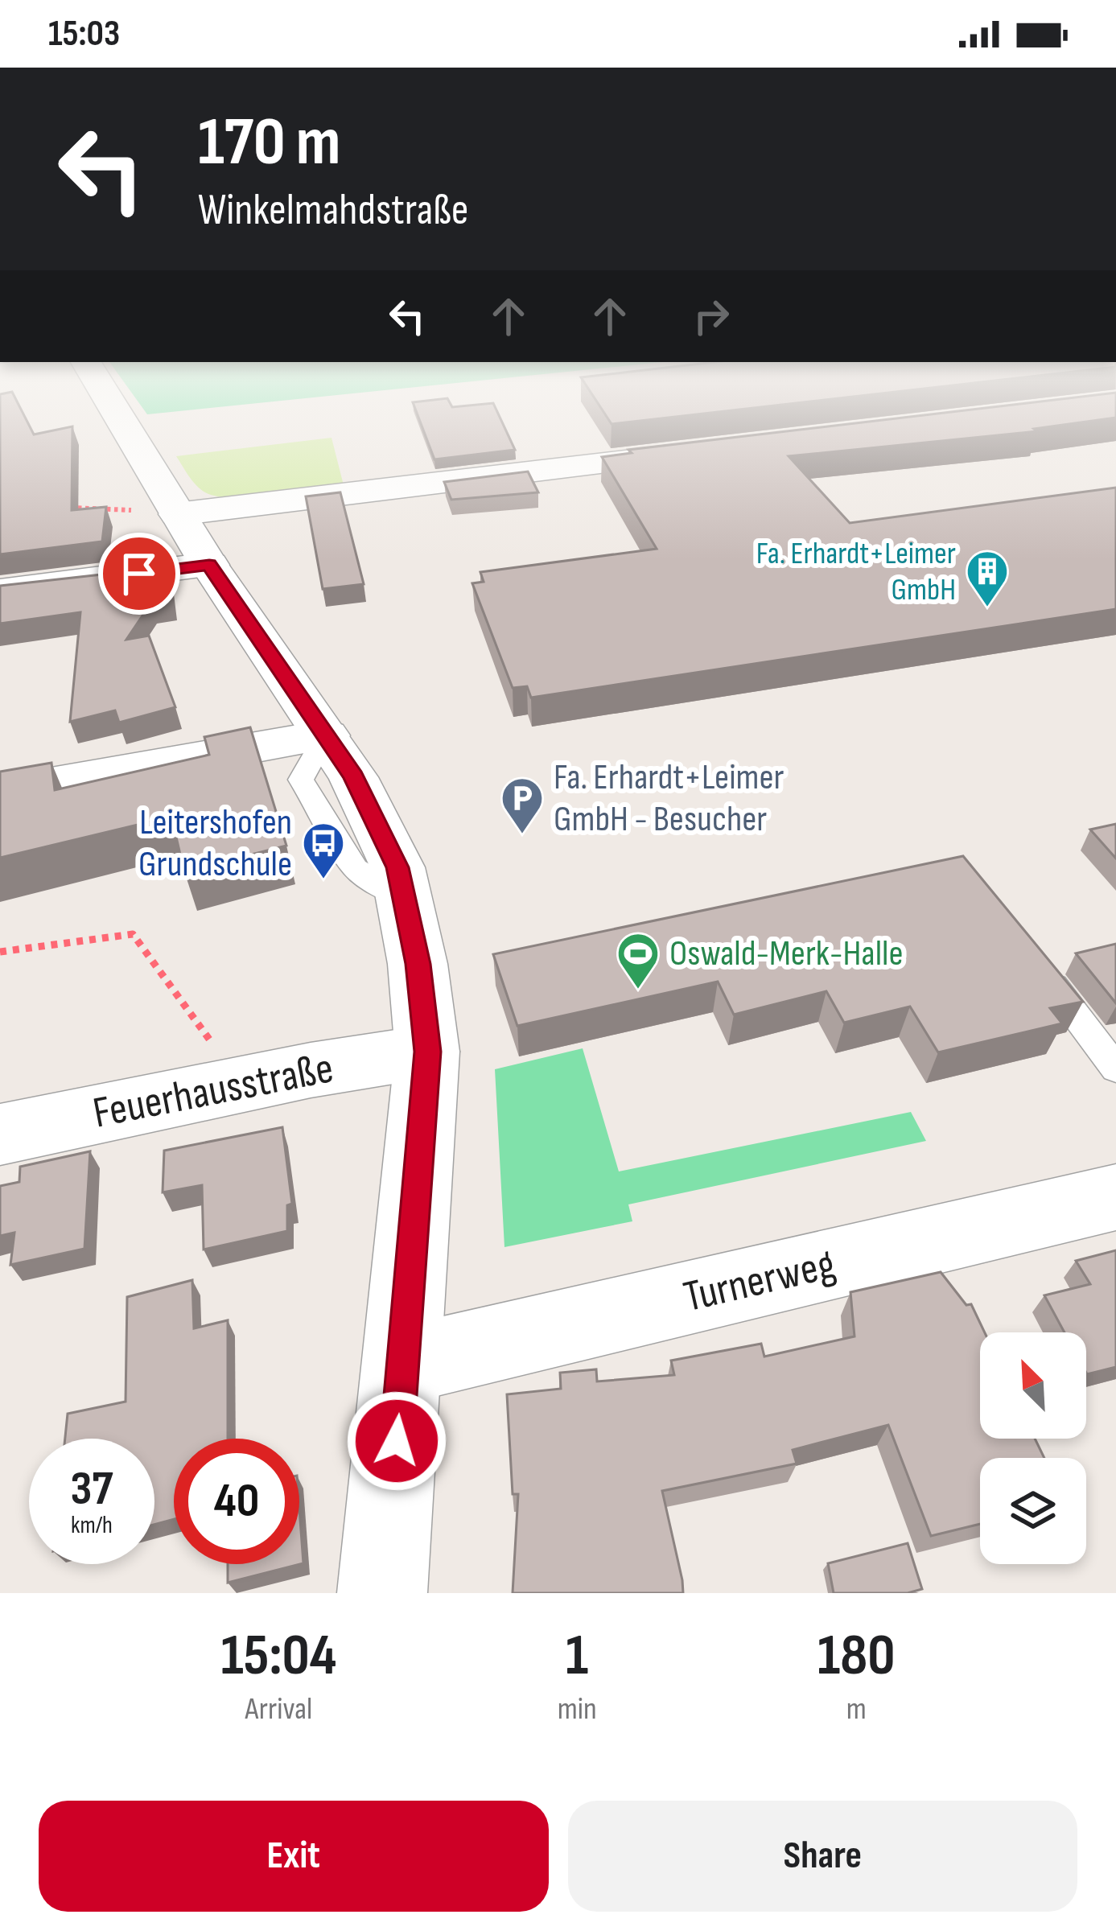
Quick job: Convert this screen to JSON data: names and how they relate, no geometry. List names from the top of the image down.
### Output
{
  "streets": {
    "street": ["Feuerhausstraße", "Turnerweg"]
  },
  "places": {
    "building": ["Fa. Erhardt+Leimer GmbH"],
    "parking": ["Fa. Erhardt+Leimer GmbH - Besucher"],
    "bus stop": ["Leitershofen Grundschule"],
    "sports": ["Oswald-Merk-Halle"]
  },
  "north": "top left",
  "page": {
    "status": "15:03",
    "turn": ["170 m", "Winkelmahdstraße"],
    "speed": "37 km/h",
    "limit": "40",
    "eta": [
      "15:04",
      "Arrival",
      "1",
      "min",
      "180",
      "m"
    ],
    "buttons": ["Exit", "Share"]
  }
}
